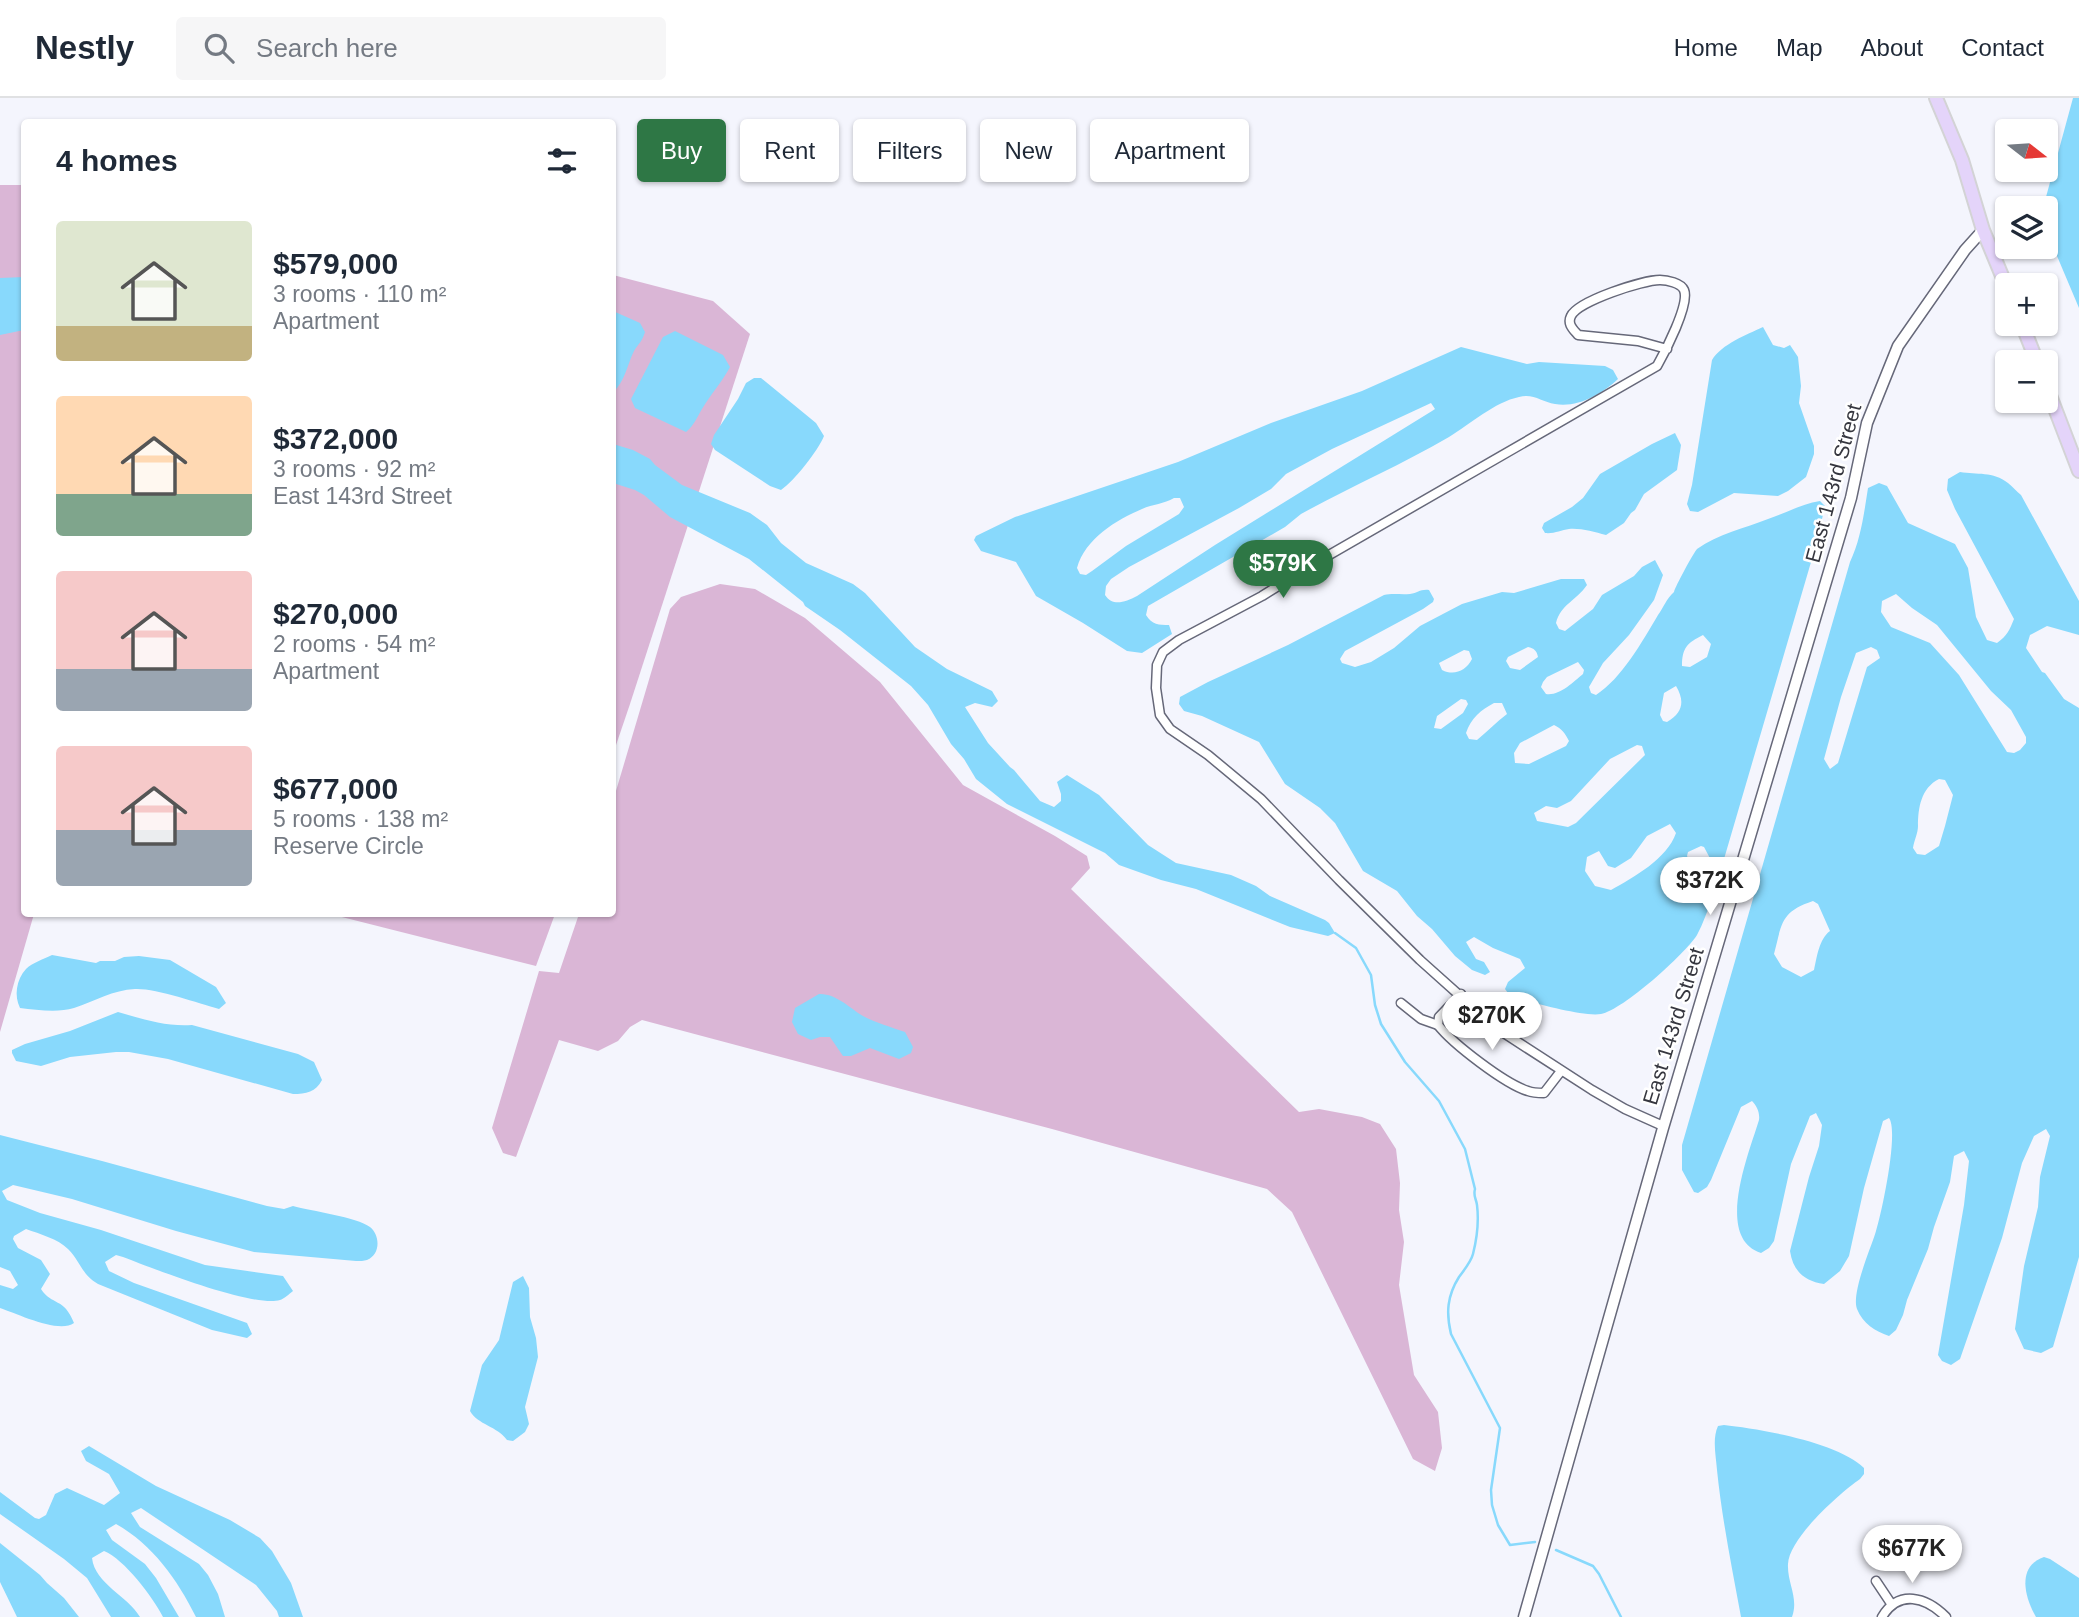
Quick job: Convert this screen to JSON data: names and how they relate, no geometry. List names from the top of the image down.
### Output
{
  "streets": {
    "street": ["East 143rd Street"]
  },
  "north": "right",
  "page": {
    "header": "Nestly",
    "search": "Search here",
    "nav": [
      "Home",
      "Map",
      "About",
      "Contact"
    ],
    "map_buttons": ["+", "−"],
    "chip": [
      "Buy",
      "Rent",
      "Filters",
      "New",
      "Apartment"
    ],
    "heading": "4 homes",
    "list": [
      {
        "name": "$579,000",
        "note": "3 rooms · 110 m² · Apartment"
      },
      {
        "name": "$372,000",
        "note": "3 rooms · 92 m² · East 143rd Street"
      },
      {
        "name": "$270,000",
        "note": "2 rooms · 54 m² · Apartment"
      },
      {
        "name": "$677,000",
        "note": "5 rooms · 138 m² · Reserve Circle"
      }
    ],
    "price": [
      "$579K",
      "$372K",
      "$270K",
      "$677K"
    ]
  }
}
